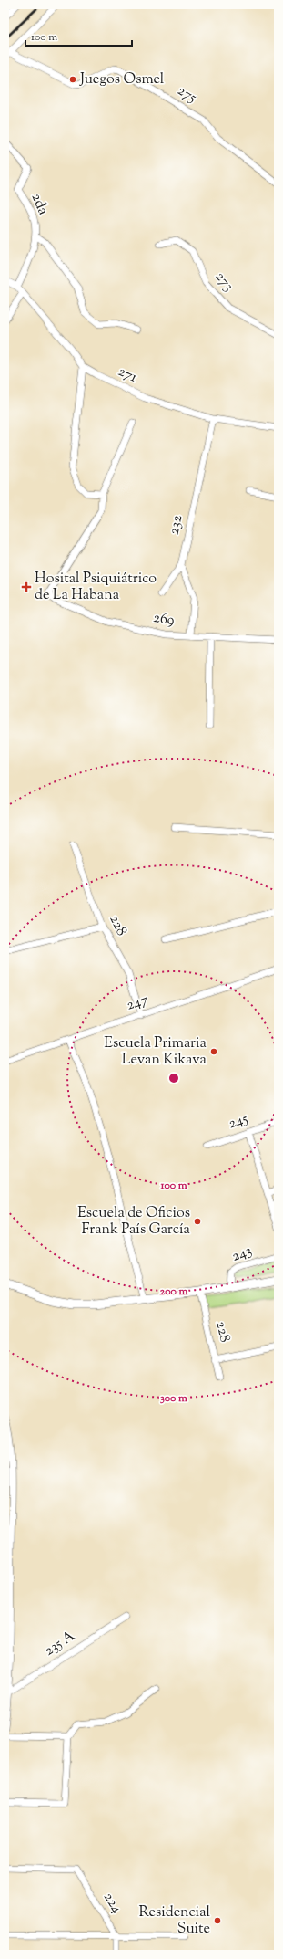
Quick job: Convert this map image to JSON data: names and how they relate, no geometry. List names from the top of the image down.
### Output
{
  "streets": {
    "street": [
      "275",
      "2da",
      "273",
      "271",
      "232",
      "269",
      "228",
      "247",
      "245",
      "243",
      "235 A",
      "224"
    ]
  },
  "crossings": [
    ["2da", "271"],
    ["271", "232"],
    ["228", "247"]
  ],
  "places": {
    "other": [
      "Juegos Osmel",
      "Escuela Primaria Levan Kikava",
      "Escuela de Oficios Frank País García",
      "Residencial Suite"
    ],
    "health": ["Hosital Psiquiátrico de La Habana"]
  },
  "scale_bar": "100 m",
  "rings": ["100 m", "200 m", "300 m"]
}
